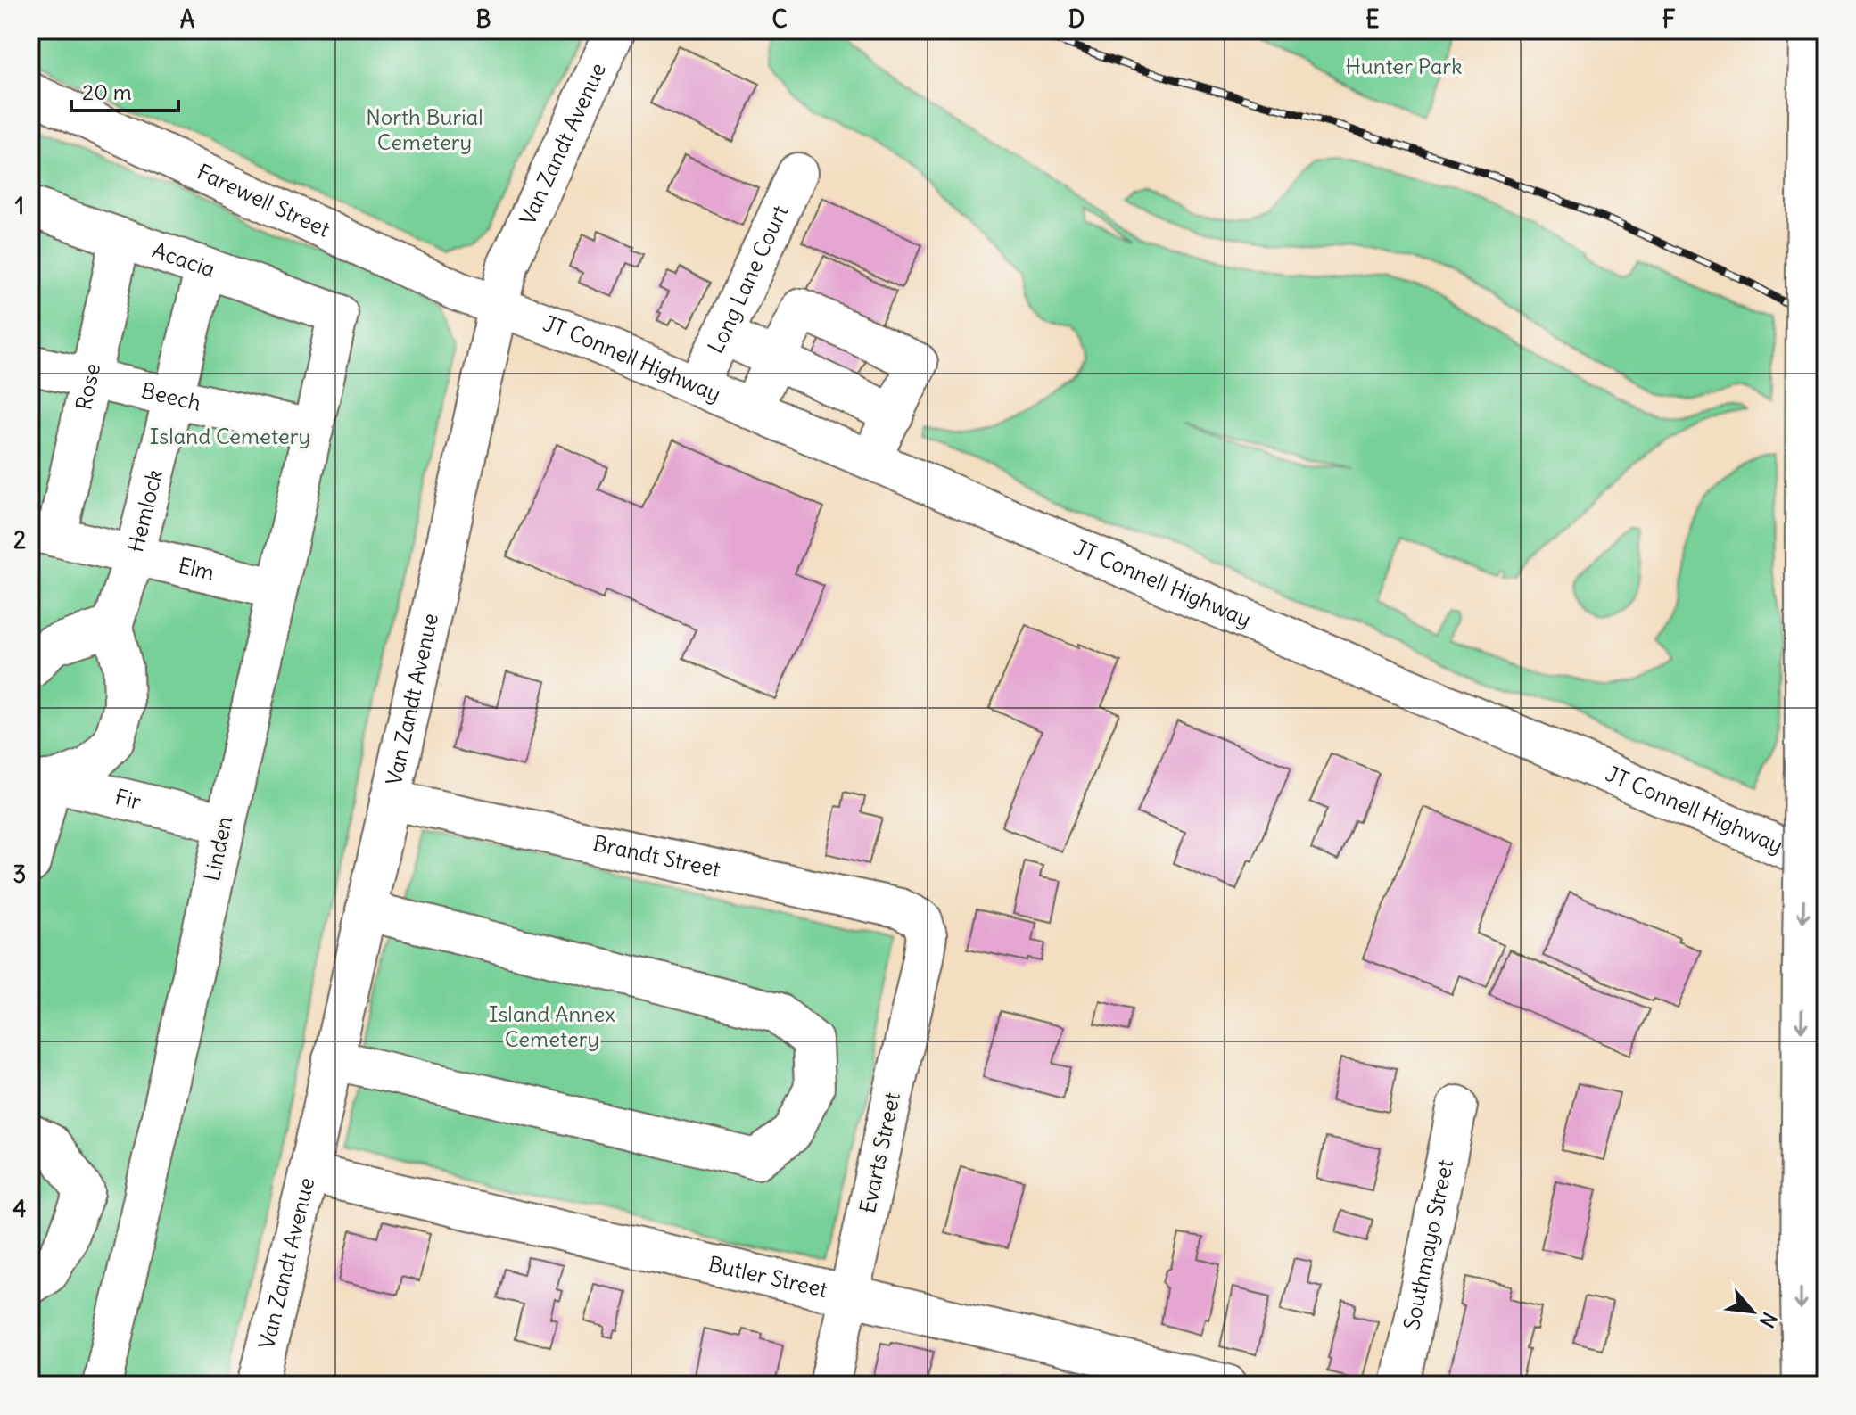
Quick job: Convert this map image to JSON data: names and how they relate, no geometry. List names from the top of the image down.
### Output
{
  "streets": {
    "main road": [
      "Van Zandt Avenue",
      "Farewell Street",
      "Acacia",
      "Long Lane Court",
      "JT Connell Highway",
      "Rose",
      "Beech",
      "Hemlock",
      "Elm",
      "Fir",
      "Linden",
      "Brandt Street",
      "Evarts Street",
      "Southmayo Street",
      "Butler Street"
    ]
  },
  "crossings": [
    ["Van Zandt Avenue", "Farewell Street"],
    ["Van Zandt Avenue", "JT Connell Highway"],
    ["Van Zandt Avenue", "Brandt Street"],
    ["Van Zandt Avenue", "Butler Street"],
    ["Farewell Street", "JT Connell Highway"],
    ["Acacia", "Rose"],
    ["Acacia", "Hemlock"],
    ["Acacia", "Linden"],
    ["Long Lane Court", "JT Connell Highway"],
    ["Rose", "Beech"],
    ["Rose", "Elm"],
    ["Beech", "Hemlock"],
    ["Beech", "Linden"],
    ["Hemlock", "Elm"],
    ["Elm", "Linden"],
    ["Fir", "Linden"],
    ["Brandt Street", "Evarts Street"],
    ["Evarts Street", "Butler Street"]
  ],
  "parks": [
    "Hunter Park",
    "North Burial Cemetery",
    "Island Cemetery",
    "Island Annex Cemetery"
  ],
  "scale_bar": "20 m",
  "north": "bottom right",
  "grid": {
    "columns": [
      "A",
      "B",
      "C",
      "D",
      "E",
      "F"
    ],
    "rows": [
      "1",
      "2",
      "3",
      "4"
    ]
  }
}
